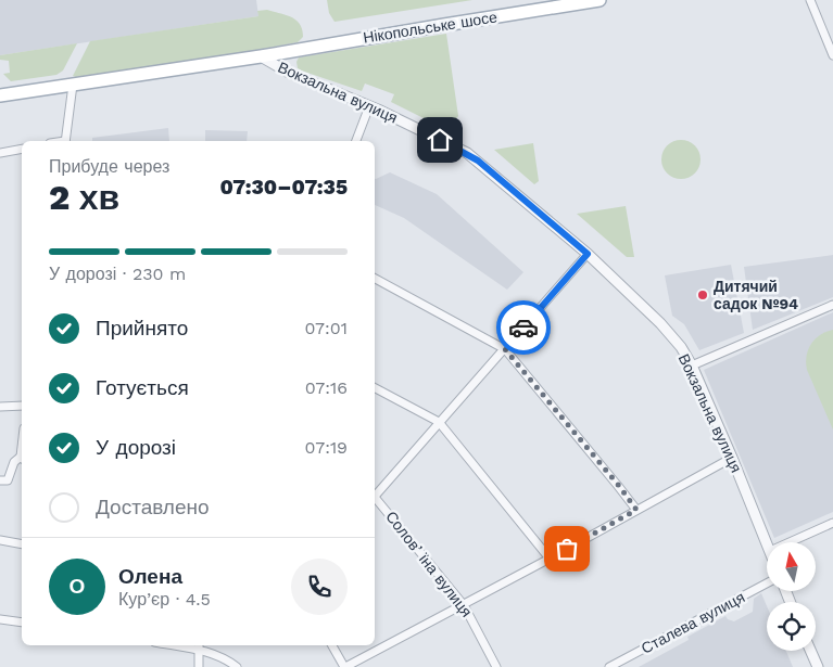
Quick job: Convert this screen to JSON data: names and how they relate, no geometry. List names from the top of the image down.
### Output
{
  "streets": {
    "main road": ["Нікопольське шосе", "Вокзальна вулиця"],
    "street": ["Соловʼїна вулиця", "Сталева вулиця"]
  },
  "crossings": [
    ["Нікопольське шосе", "Вокзальна вулиця"]
  ],
  "places": ["Дитячий садок №94"],
  "north": "top",
  "page": {
    "heading": ["2 хв", "Прибуде через", "07:30–07:35"],
    "panel": ["Олена", "Кур’єр · 4.5"],
    "bar": "У дорозі · 230 m",
    "list": [
      ["Прийнято", "07:01"],
      ["Готується", "07:16"],
      ["У дорозі", "07:19"],
      "Доставлено"
    ],
    "round": "О"
  }
}
